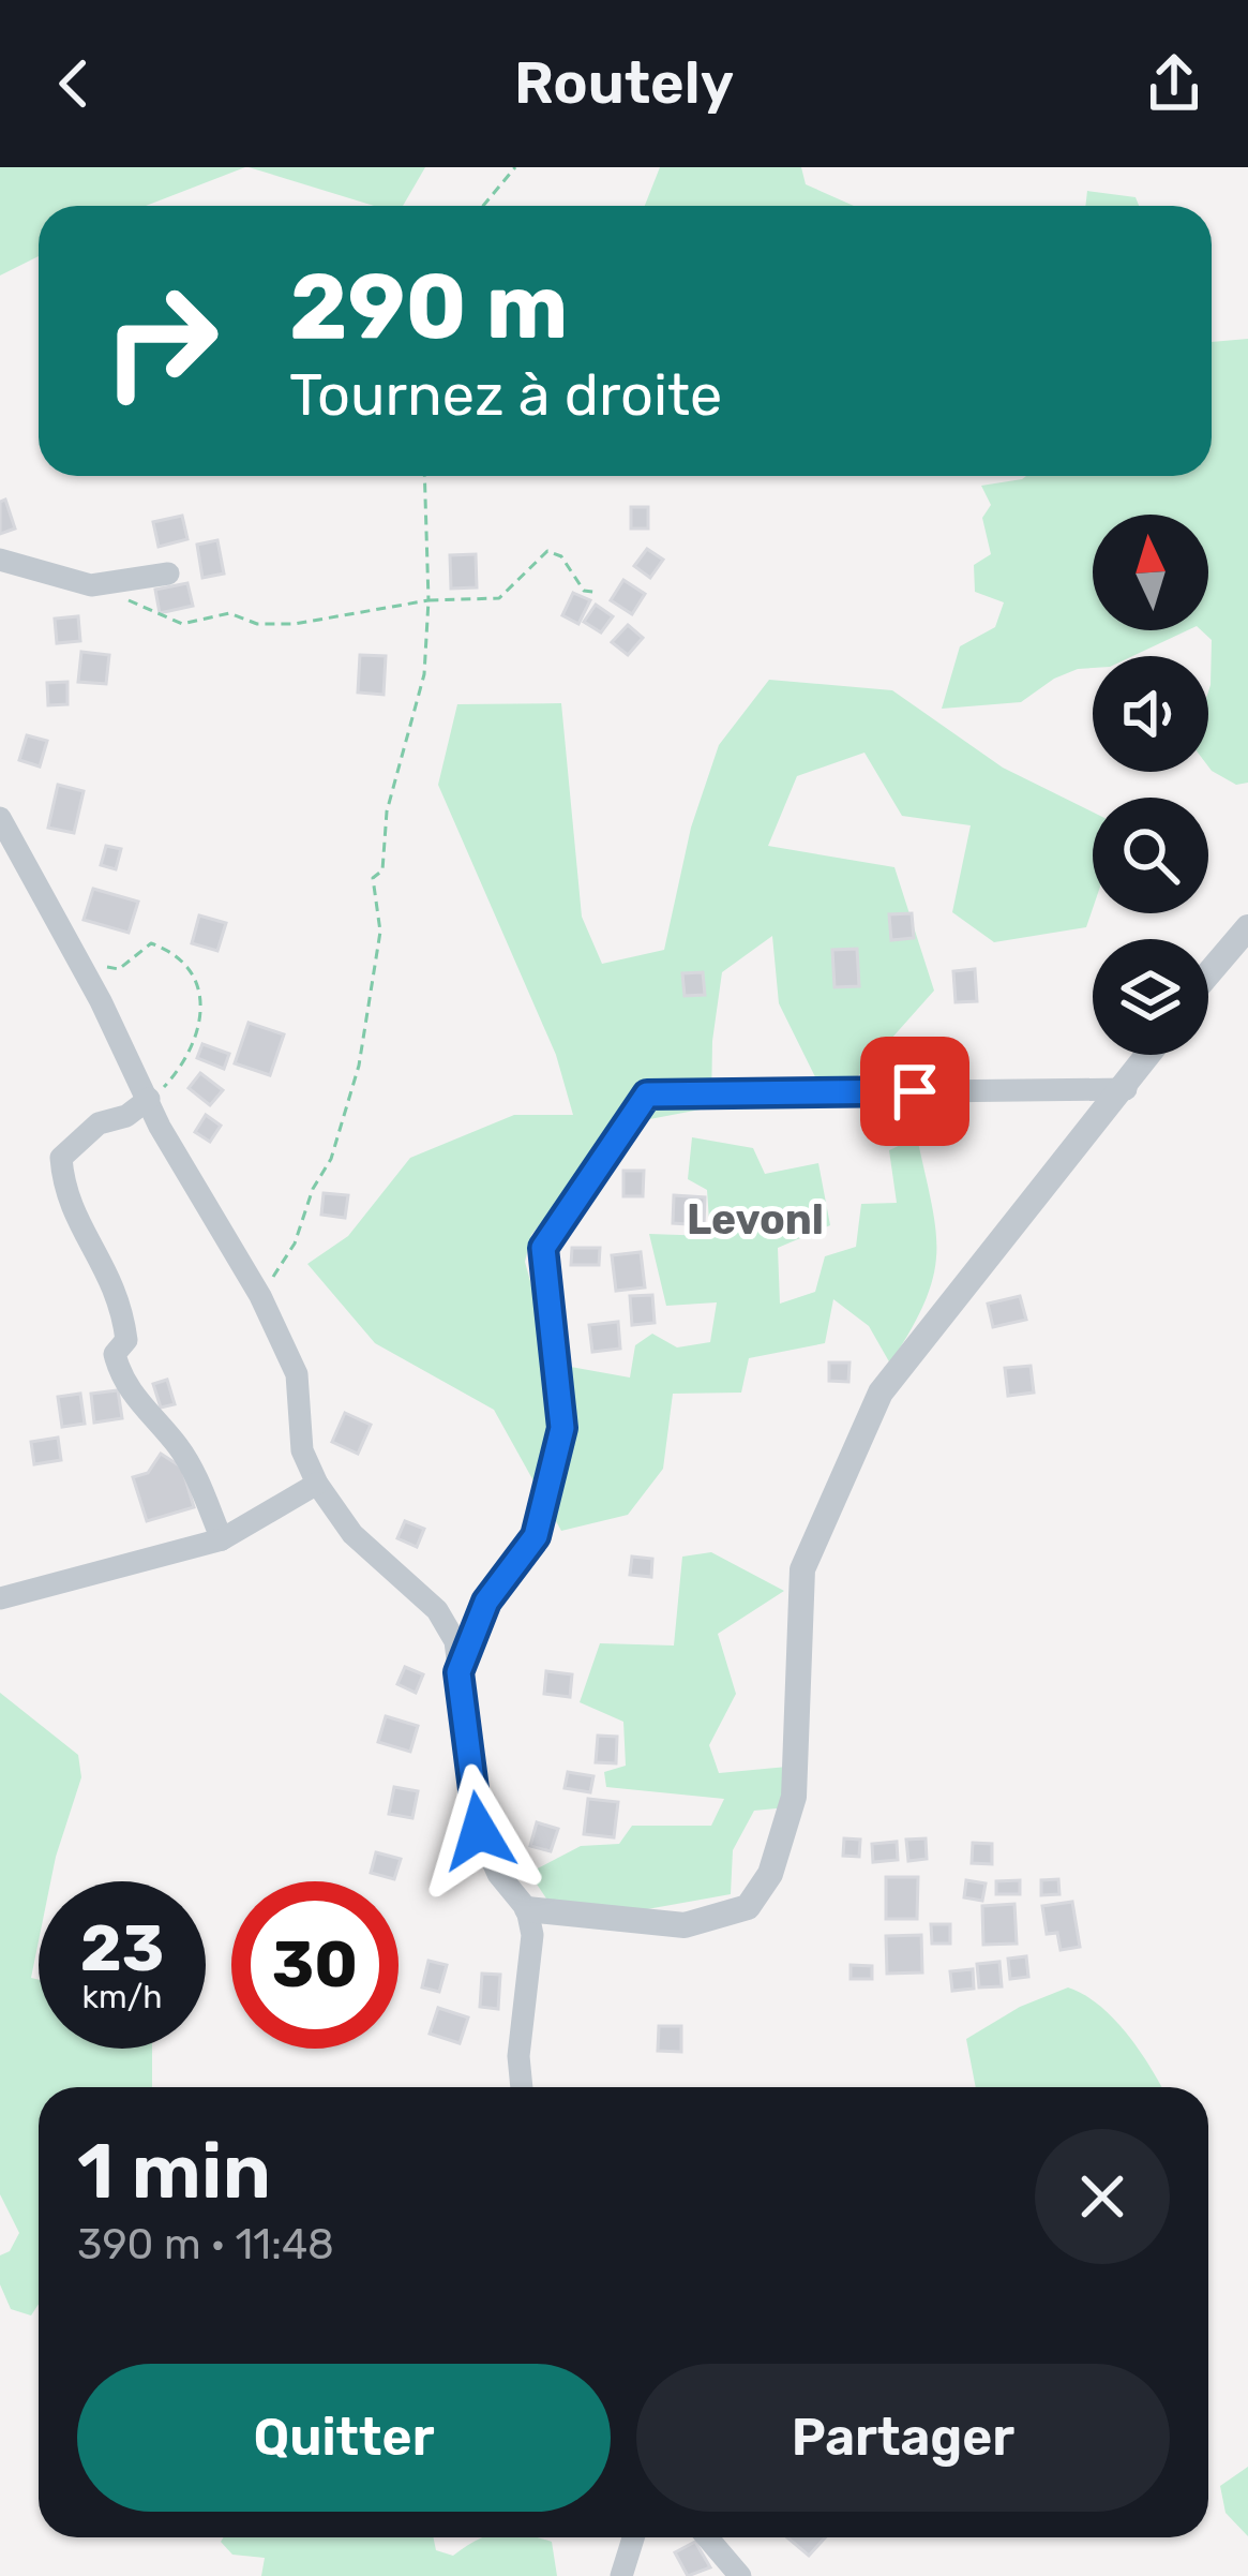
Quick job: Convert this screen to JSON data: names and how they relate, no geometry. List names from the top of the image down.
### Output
{
  "districts": ["Levonl"],
  "north": "top",
  "page": {
    "header": "Routely",
    "turn": ["290 m", "Tournez à droite"],
    "speed": "23 km/h",
    "limit": "30",
    "heading": ["1 min", "390 m · 11:48"],
    "buttons": ["Quitter", "Partager"]
  }
}
